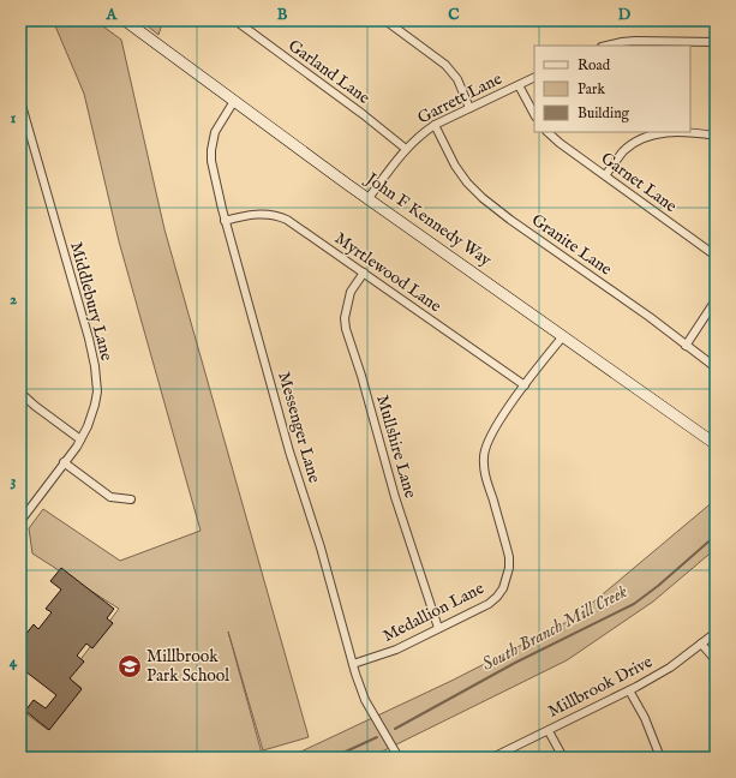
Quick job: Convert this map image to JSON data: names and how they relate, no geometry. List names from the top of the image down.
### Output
{
  "streets": {
    "street": [
      "Garland Lane",
      "Garrett Lane",
      "Garnet Lane",
      "John F Kennedy Way",
      "Granite Lane",
      "Myrtlewood Lane",
      "Middlebury Lane",
      "Messenger Lane",
      "Mullshire Lane",
      "Medallion Lane",
      "Millbrook Drive"
    ]
  },
  "crossings": [
    ["Garland Lane", "Garrett Lane"],
    ["Garrett Lane", "John F Kennedy Way"],
    ["Garrett Lane", "Granite Lane"],
    ["John F Kennedy Way", "Messenger Lane"],
    ["John F Kennedy Way", "Medallion Lane"],
    ["Myrtlewood Lane", "Messenger Lane"],
    ["Myrtlewood Lane", "Mullshire Lane"],
    ["Myrtlewood Lane", "Medallion Lane"],
    ["Messenger Lane", "Medallion Lane"],
    ["Mullshire Lane", "Medallion Lane"]
  ],
  "water": ["South Branch Mill Creek"],
  "places": {
    "school or university": ["Millbrook Park School"]
  },
  "legend": ["Road", "Park", "Building"],
  "grid": {
    "columns": [
      "A",
      "B",
      "C",
      "D"
    ],
    "rows": [
      "1",
      "2",
      "3",
      "4"
    ]
  }
}
